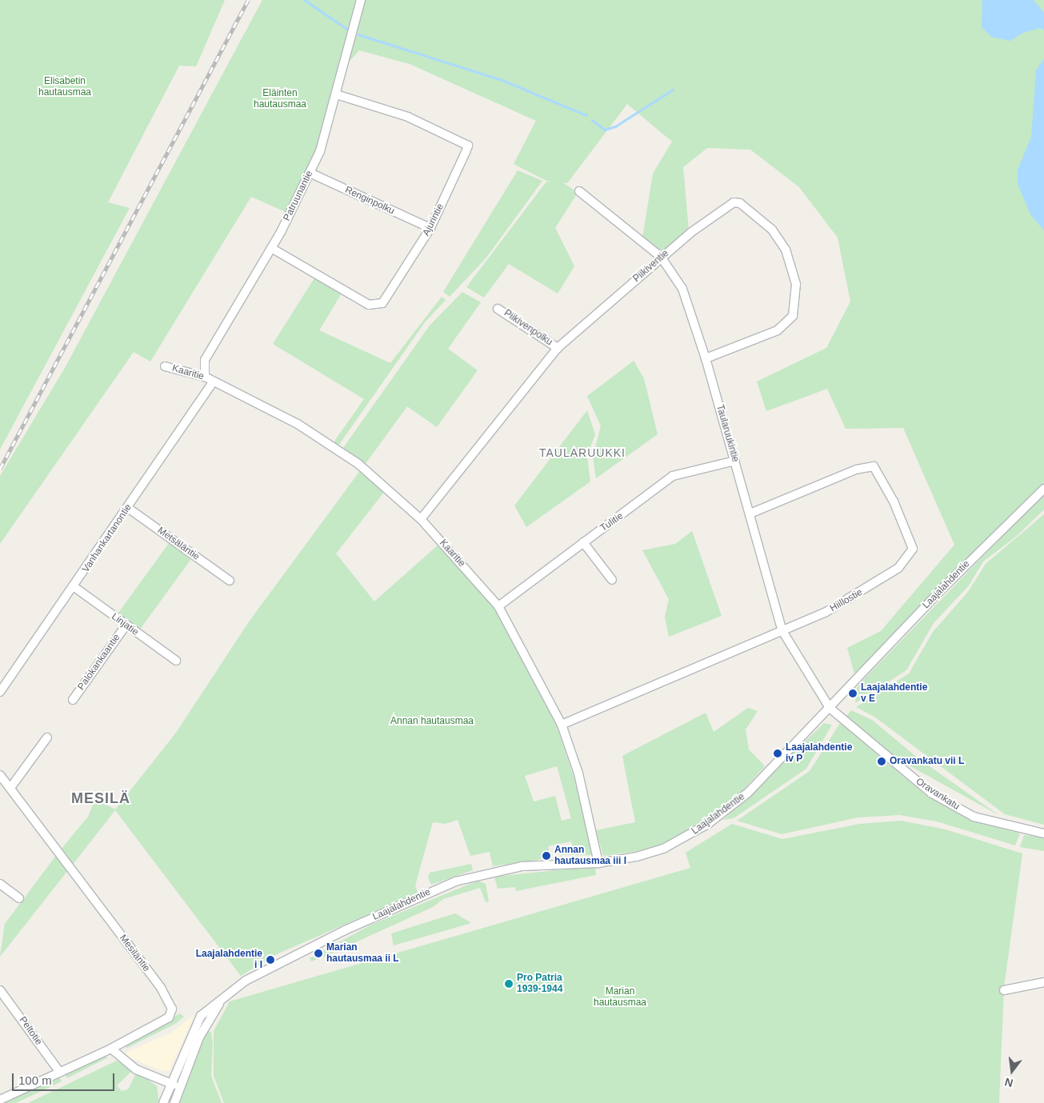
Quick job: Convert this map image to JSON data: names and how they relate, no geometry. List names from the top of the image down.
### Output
{
  "streets": {
    "street": [
      "Patruunantie",
      "Renginpolku",
      "Ajurintie",
      "Piikiventie",
      "Piikivenpolku",
      "Kaaritie",
      "Taularuukintie",
      "Tulitie",
      "Vanhankartanontie",
      "Metsäläntie",
      "Laajalahdentie",
      "Hiillostie",
      "Linjatie",
      "Palokankaantie",
      "Oravankatu",
      "Mesiläntie",
      "Peltotie"
    ]
  },
  "crossings": [
    ["Patruunantie", "Renginpolku"],
    ["Patruunantie", "Ajurintie"],
    ["Patruunantie", "Kaaritie"],
    ["Renginpolku", "Ajurintie"],
    ["Piikiventie", "Piikivenpolku"],
    ["Piikiventie", "Kaaritie"],
    ["Piikiventie", "Taularuukintie"],
    ["Kaaritie", "Tulitie"],
    ["Kaaritie", "Vanhankartanontie"],
    ["Kaaritie", "Laajalahdentie"],
    ["Kaaritie", "Hiillostie"],
    ["Taularuukintie", "Tulitie"],
    ["Taularuukintie", "Laajalahdentie"],
    ["Taularuukintie", "Hiillostie"],
    ["Taularuukintie", "Oravankatu"],
    ["Vanhankartanontie", "Metsäläntie"],
    ["Vanhankartanontie", "Linjatie"],
    ["Laajalahdentie", "Oravankatu"],
    ["Linjatie", "Palokankaantie"]
  ],
  "districts": ["TAULARUUKKI", "MESILÄ"],
  "parks": [
    "Elisabetin hautausmaa",
    "Eläinten hautausmaa",
    "Annan hautausmaa",
    "Marian hautausmaa"
  ],
  "places": [
    "Laajalahdentie v E",
    "Laajalahdentie iv P",
    "Oravankatu vii L",
    "Annan hautausmaa iii I",
    "Marian hautausmaa ii L",
    "Laajalahdentie i I",
    "Pro Patria 1939-1944"
  ],
  "scale_bar": "100 m",
  "north": "bottom"
}
